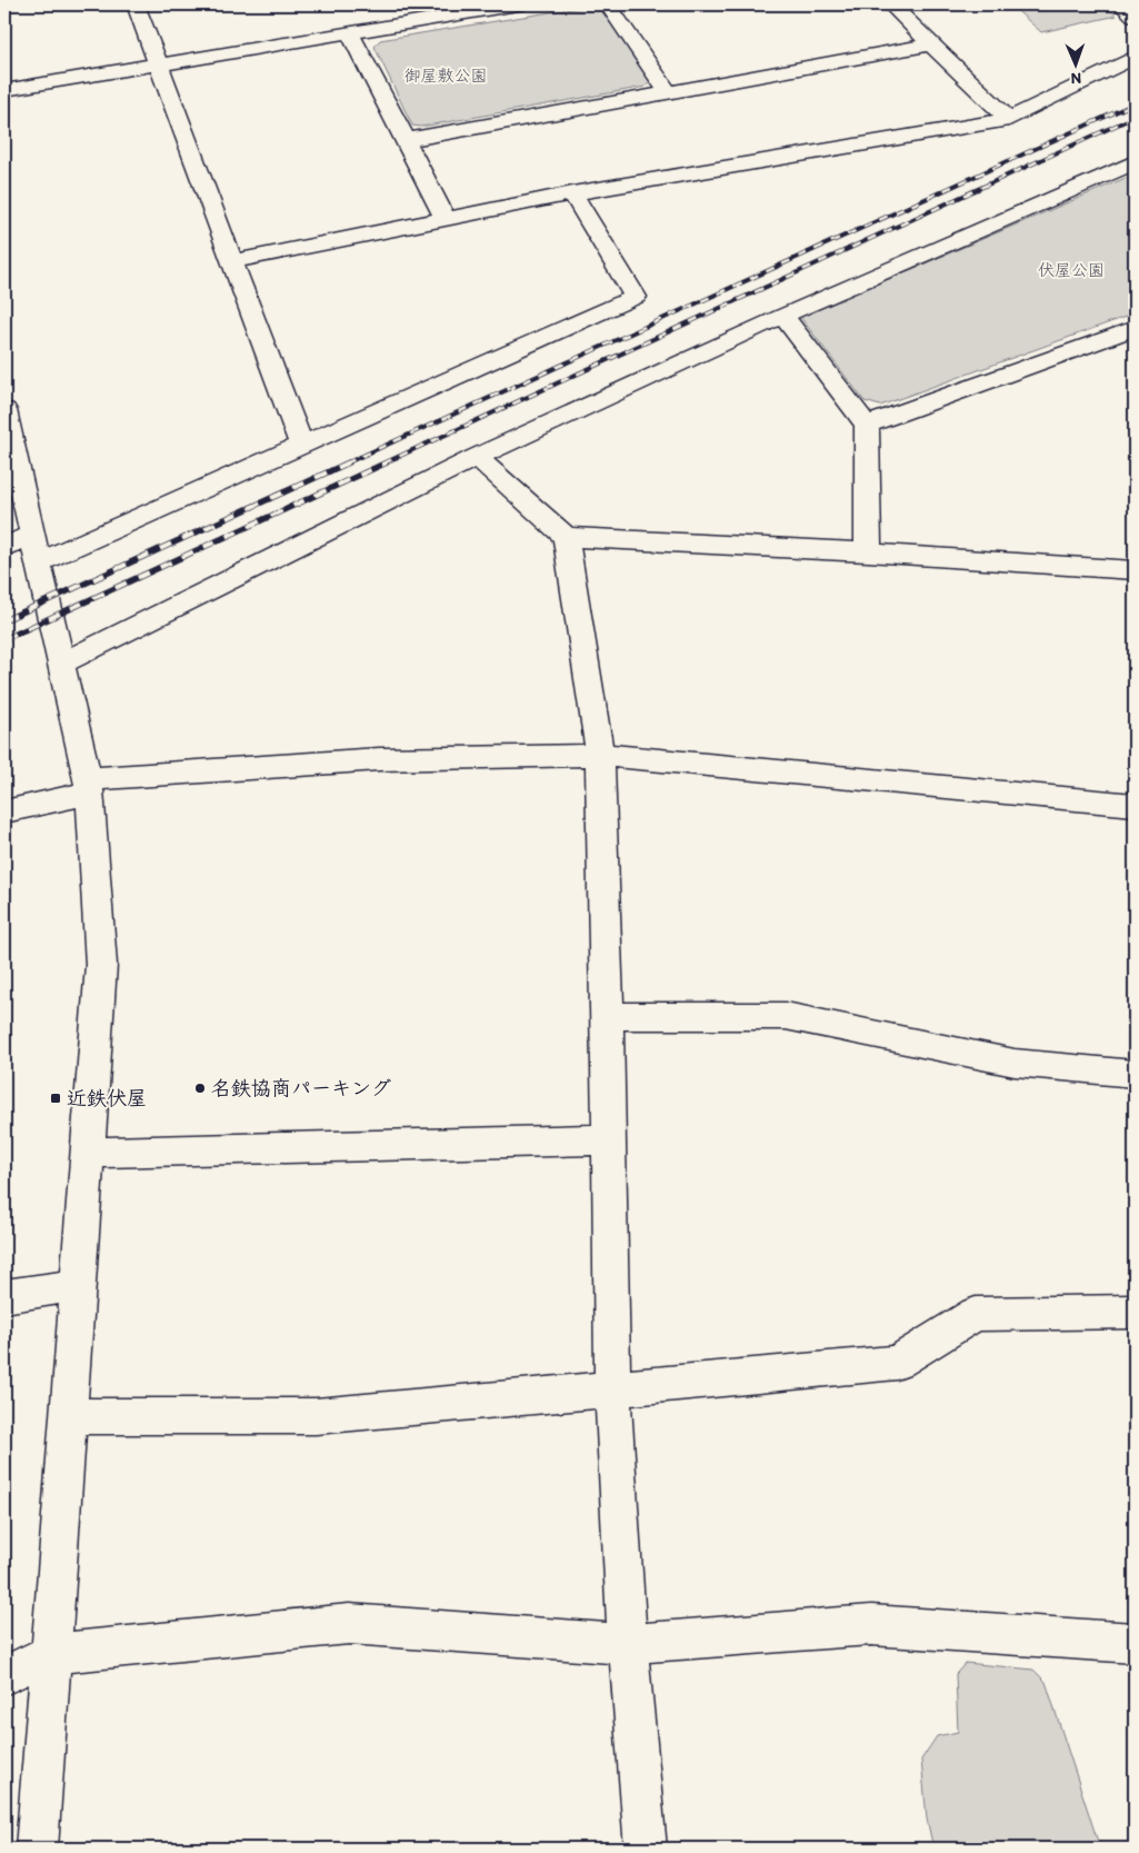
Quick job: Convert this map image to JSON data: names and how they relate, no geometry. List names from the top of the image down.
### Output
{
  "parks": ["御屋敷公園", "伏屋公園"],
  "places": {
    "other": ["名鉄協商パーキング"],
    "transit": ["近鉄伏屋"]
  },
  "north": "bottom"
}
